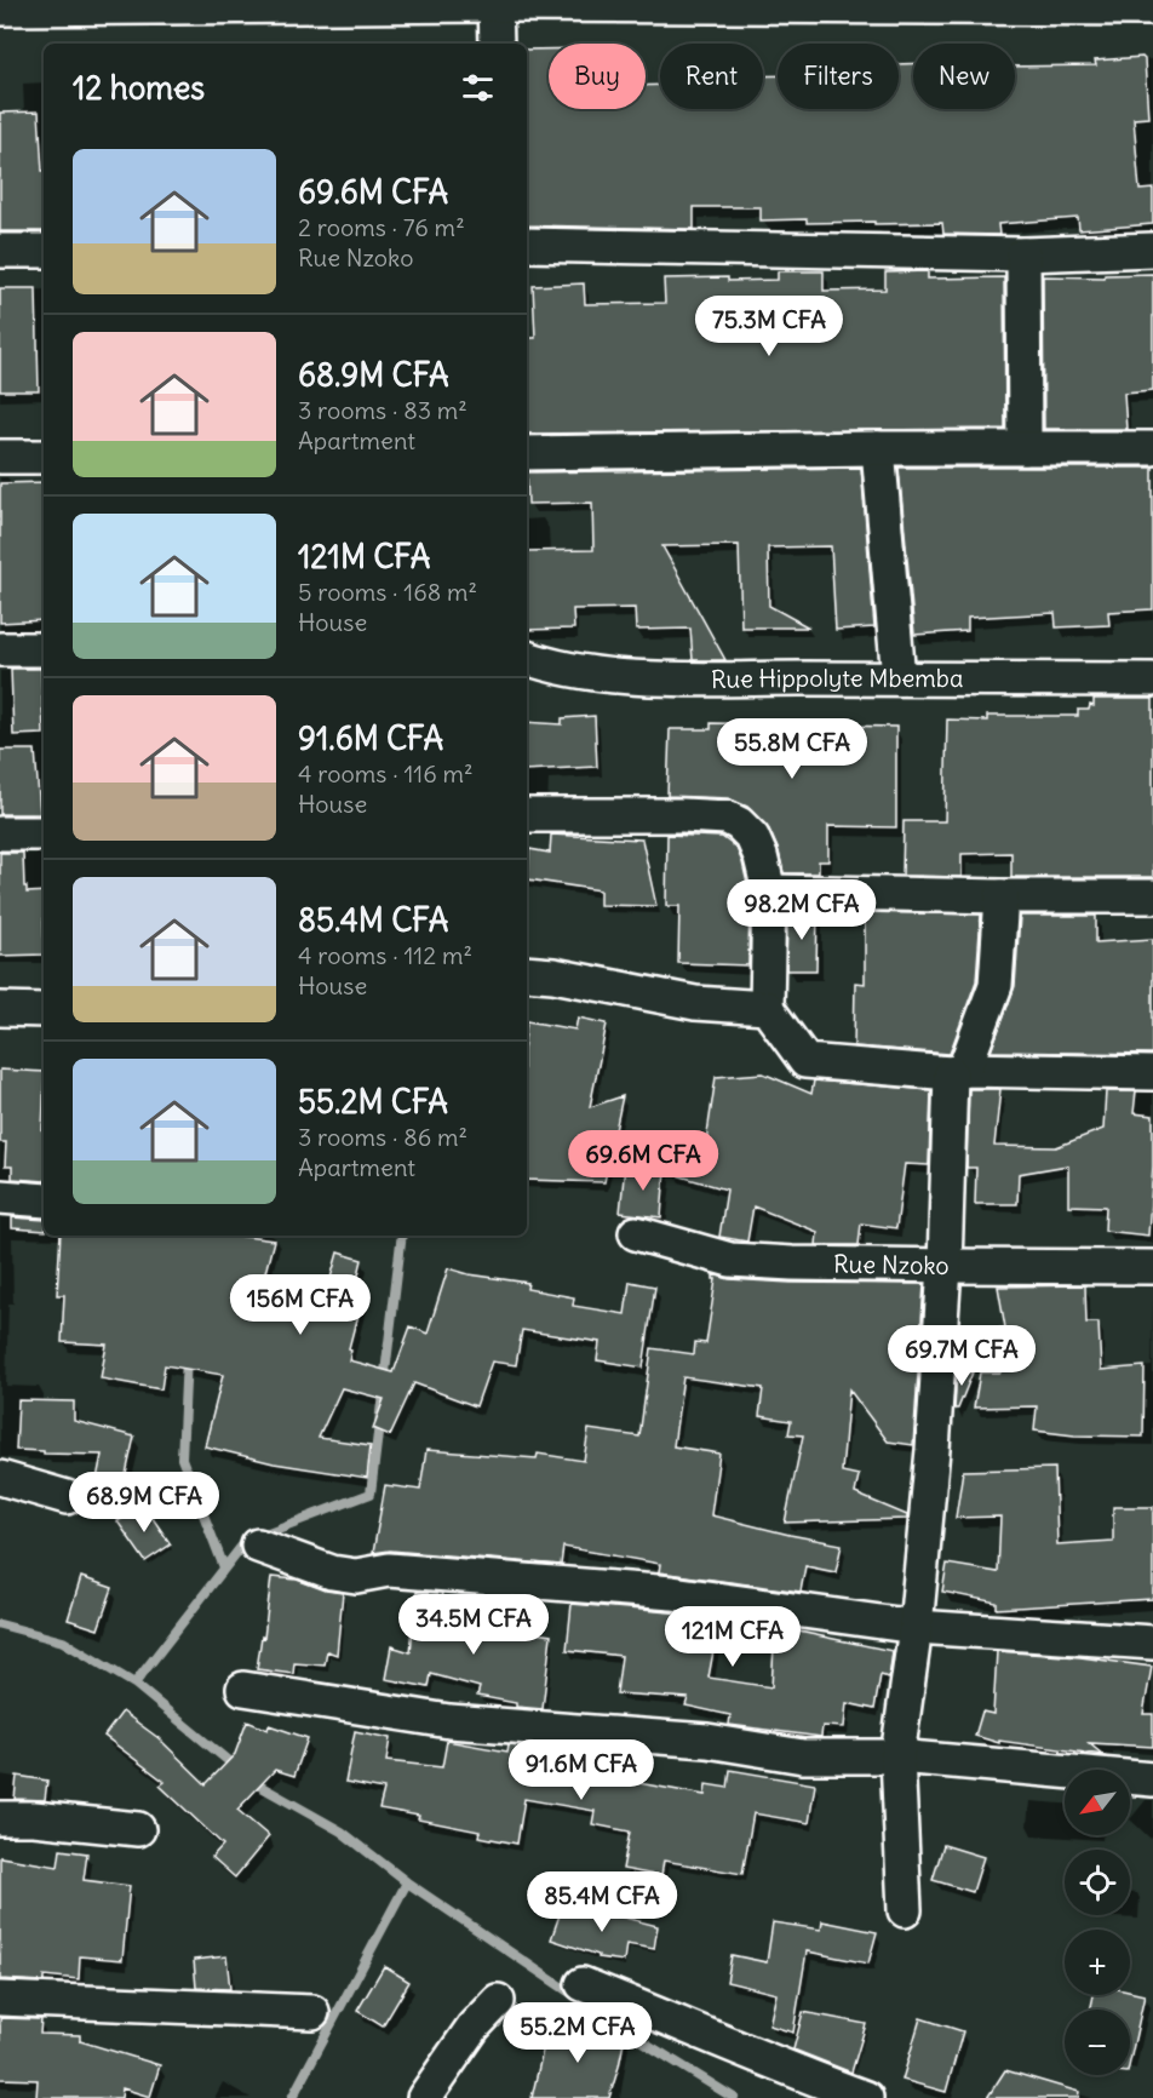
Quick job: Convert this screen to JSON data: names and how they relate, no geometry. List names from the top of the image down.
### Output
{
  "streets": {
    "street": ["Rue Hippolyte Mbemba", "Rue Nzoko"]
  },
  "north": "bottom left",
  "page": {
    "chip": [
      "Buy",
      "Rent",
      "Filters",
      "New"
    ],
    "heading": "12 homes",
    "list": [
      {
        "name": "69.6M CFA",
        "note": "2 rooms · 76 m² · Rue Nzoko"
      },
      {
        "name": "68.9M CFA",
        "note": "3 rooms · 83 m² · Apartment"
      },
      {
        "name": "121M CFA",
        "note": "5 rooms · 168 m² · House"
      },
      {
        "name": "91.6M CFA",
        "note": "4 rooms · 116 m² · House"
      },
      {
        "name": "85.4M CFA",
        "note": "4 rooms · 112 m² · House"
      },
      {
        "name": "55.2M CFA",
        "note": "3 rooms · 86 m² · Apartment"
      }
    ],
    "price": [
      "75.3M CFA",
      "55.8M CFA",
      "98.2M CFA",
      "69.6M CFA",
      "156M CFA",
      "69.7M CFA",
      "68.9M CFA",
      "34.5M CFA",
      "121M CFA",
      "91.6M CFA",
      "85.4M CFA",
      "55.2M CFA"
    ],
    "map_buttons": ["+", "−"]
  }
}
